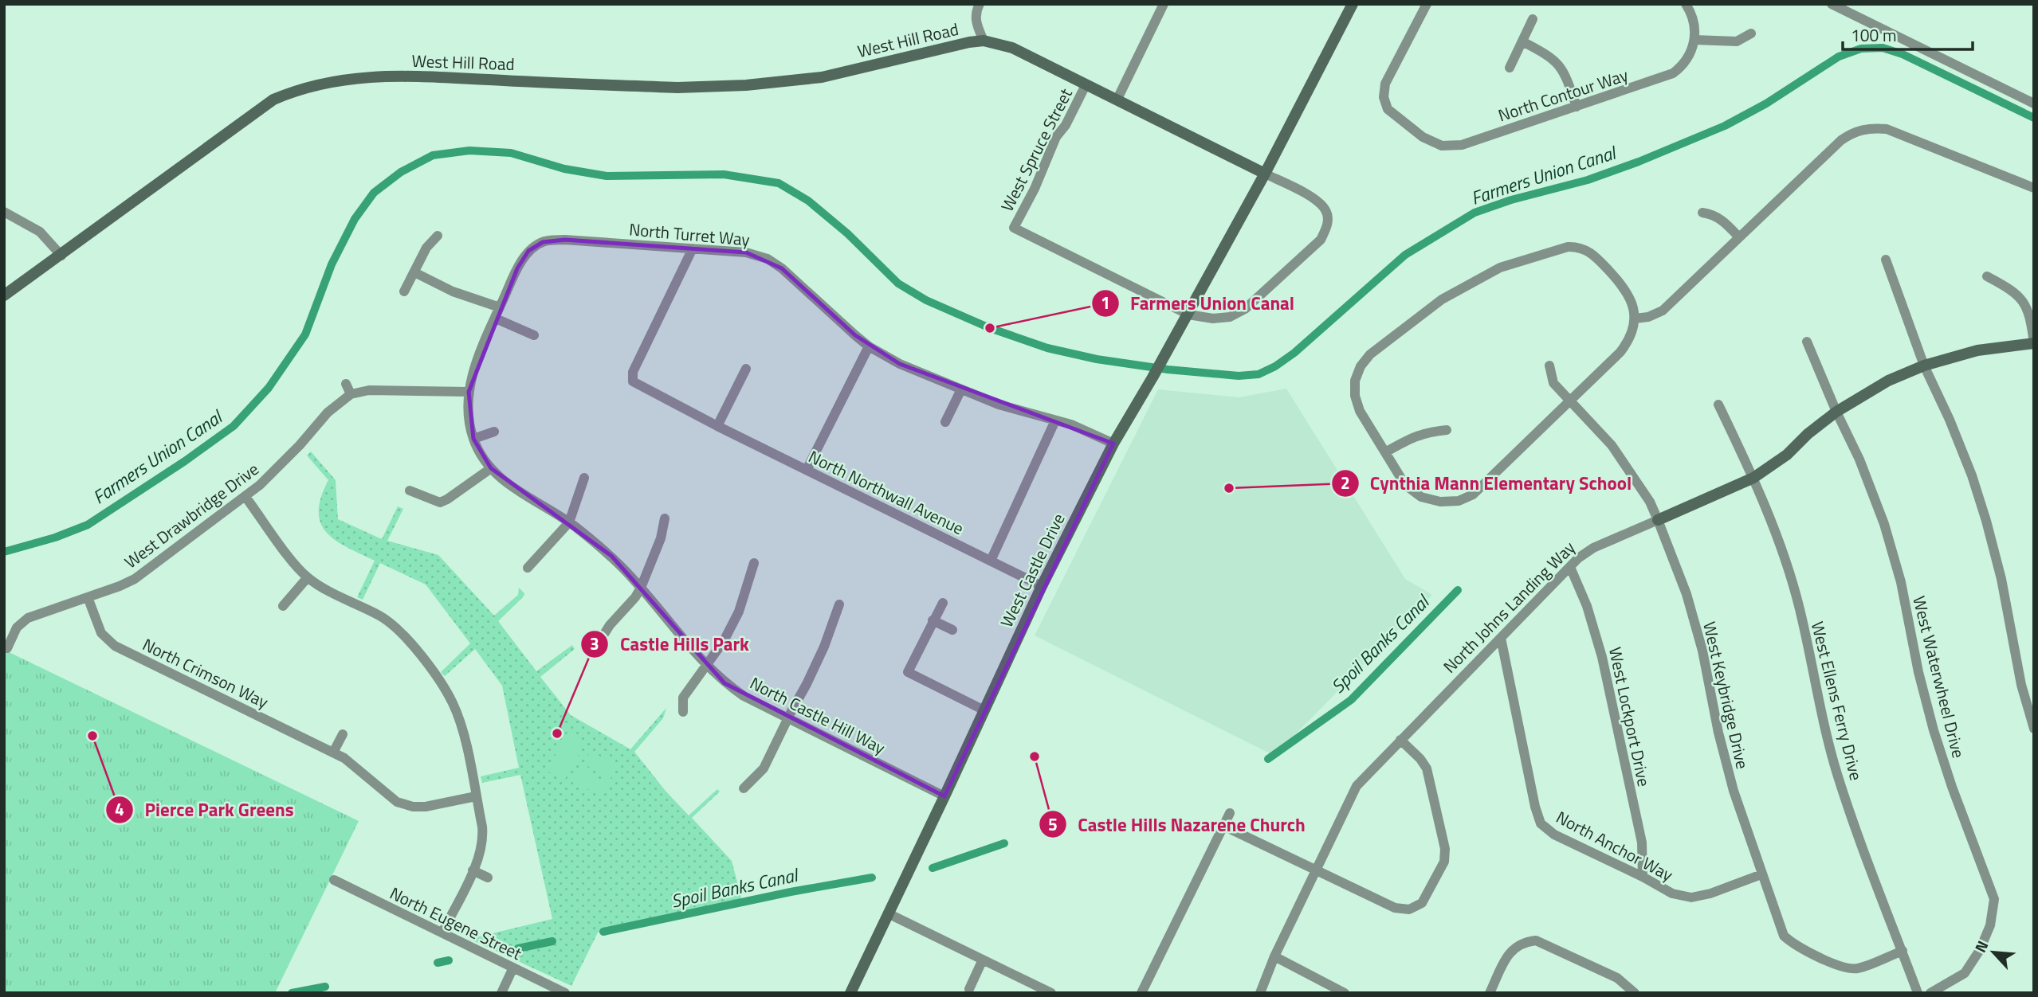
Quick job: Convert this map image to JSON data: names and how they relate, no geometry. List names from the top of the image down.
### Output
{
  "streets": {
    "street": [
      "West Hill Road",
      "North Contour Way",
      "West Spruce Street",
      "North Turret Way",
      "North Northwall Avenue",
      "West Drawbridge Drive",
      "West Castle Drive",
      "North Johns Landing Way",
      "North Crimson Way",
      "West Waterwheel Drive",
      "West Keybridge Drive",
      "West Ellens Ferry Drive",
      "North Castle Hill Way",
      "West Lockport Drive",
      "North Anchor Way",
      "North Eugene Street"
    ]
  },
  "crossings": [
    ["West Hill Road", "West Spruce Street"],
    ["West Hill Road", "West Castle Drive"],
    ["West Spruce Street", "West Castle Drive"],
    ["North Turret Way", "North Northwall Avenue"],
    ["North Turret Way", "West Castle Drive"],
    ["North Turret Way", "North Castle Hill Way"],
    ["North Northwall Avenue", "West Castle Drive"],
    ["West Drawbridge Drive", "North Crimson Way"],
    ["West Castle Drive", "North Castle Hill Way"],
    ["North Johns Landing Way", "West Waterwheel Drive"],
    ["North Johns Landing Way", "West Keybridge Drive"],
    ["North Johns Landing Way", "West Ellens Ferry Drive"],
    ["North Johns Landing Way", "West Lockport Drive"],
    ["North Johns Landing Way", "North Anchor Way"],
    ["West Keybridge Drive", "West Ellens Ferry Drive"],
    ["West Keybridge Drive", "North Anchor Way"],
    ["West Lockport Drive", "North Anchor Way"]
  ],
  "water": ["Farmers Union Canal", "Spoil Banks Canal"],
  "places": [
    "Farmers Union Canal",
    "Cynthia Mann Elementary School",
    "Castle Hills Park",
    "Pierce Park Greens",
    "Castle Hills Nazarene Church"
  ],
  "scale_bar": "100 m",
  "north": "top left"
}
